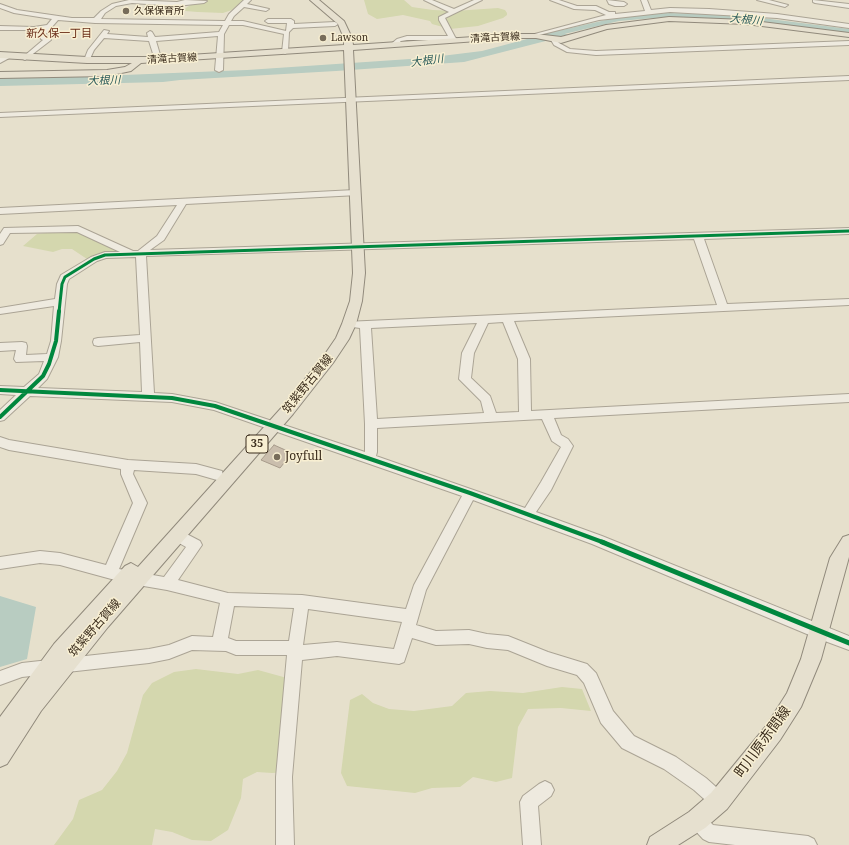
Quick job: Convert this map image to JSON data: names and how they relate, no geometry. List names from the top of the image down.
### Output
{
  "streets": {
    "main road": [
      "清滝古賀線",
      "筑紫野古賀線",
      "35",
      "町川原赤間線"
    ]
  },
  "crossings": [
    ["清滝古賀線", "筑紫野古賀線"]
  ],
  "districts": ["新久保一丁目"],
  "water": ["大根川"],
  "places": ["久保保育所", "Lawson", "Joyfull"]
}
